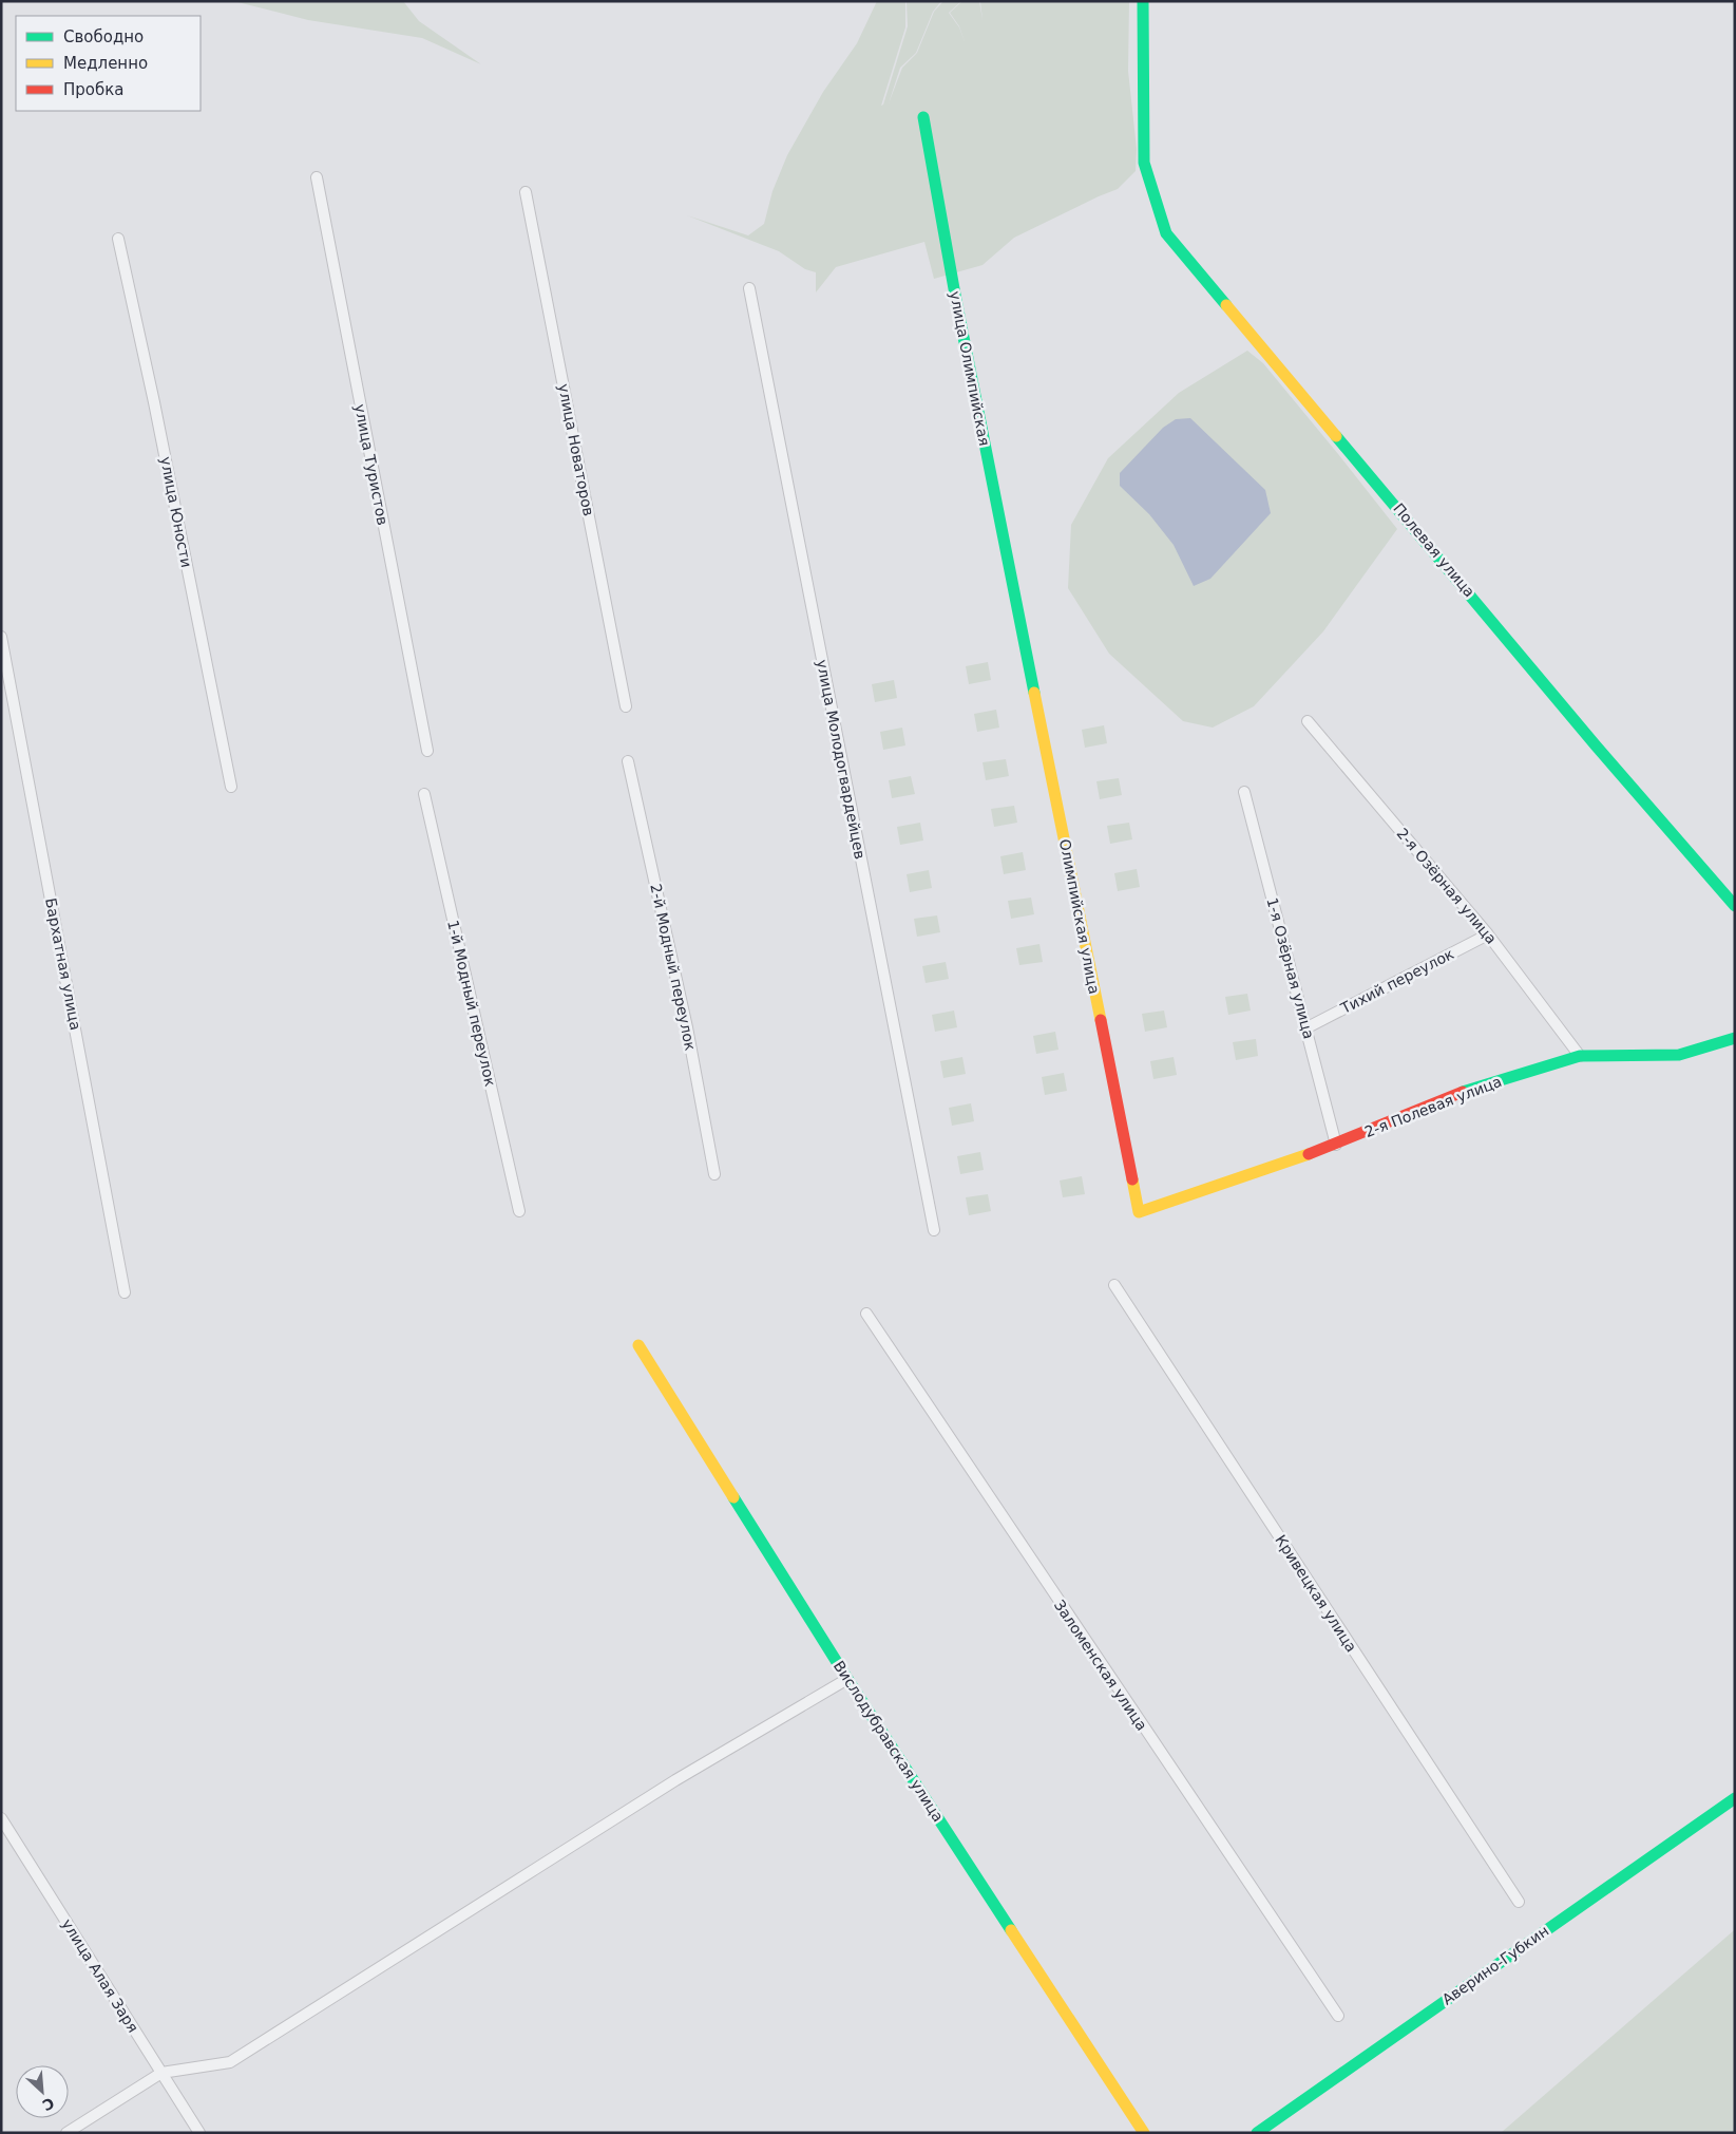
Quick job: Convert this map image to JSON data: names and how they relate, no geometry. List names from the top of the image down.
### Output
{
  "streets": {
    "street": [
      "улица Олимпийская",
      "улица Новаторов",
      "улица Туристов",
      "улица Юности",
      "Полевая улица",
      "улица Молодогвардейцев",
      "2-я Озёрная улица",
      "Олимпийская улица",
      "Бархатная улица",
      "2-й Модный переулок",
      "1-я Озёрная улица",
      "Тихий переулок",
      "1-й Модный переулок",
      "2-я Полевая улица",
      "Кривецкая улица",
      "Заломенская улица",
      "Вислодубравская улица",
      "Аверино-Губкин",
      "улица Алая Заря"
    ]
  },
  "crossings": [
    ["улица Олимпийская", "Олимпийская улица"],
    ["2-я Озёрная улица", "Тихий переулок"],
    ["2-я Озёрная улица", "2-я Полевая улица"],
    ["Олимпийская улица", "2-я Полевая улица"],
    ["1-я Озёрная улица", "Тихий переулок"],
    ["1-я Озёрная улица", "2-я Полевая улица"]
  ],
  "legend": ["Свободно", "Медленно", "Пробка"],
  "north": "bottom right"
}
